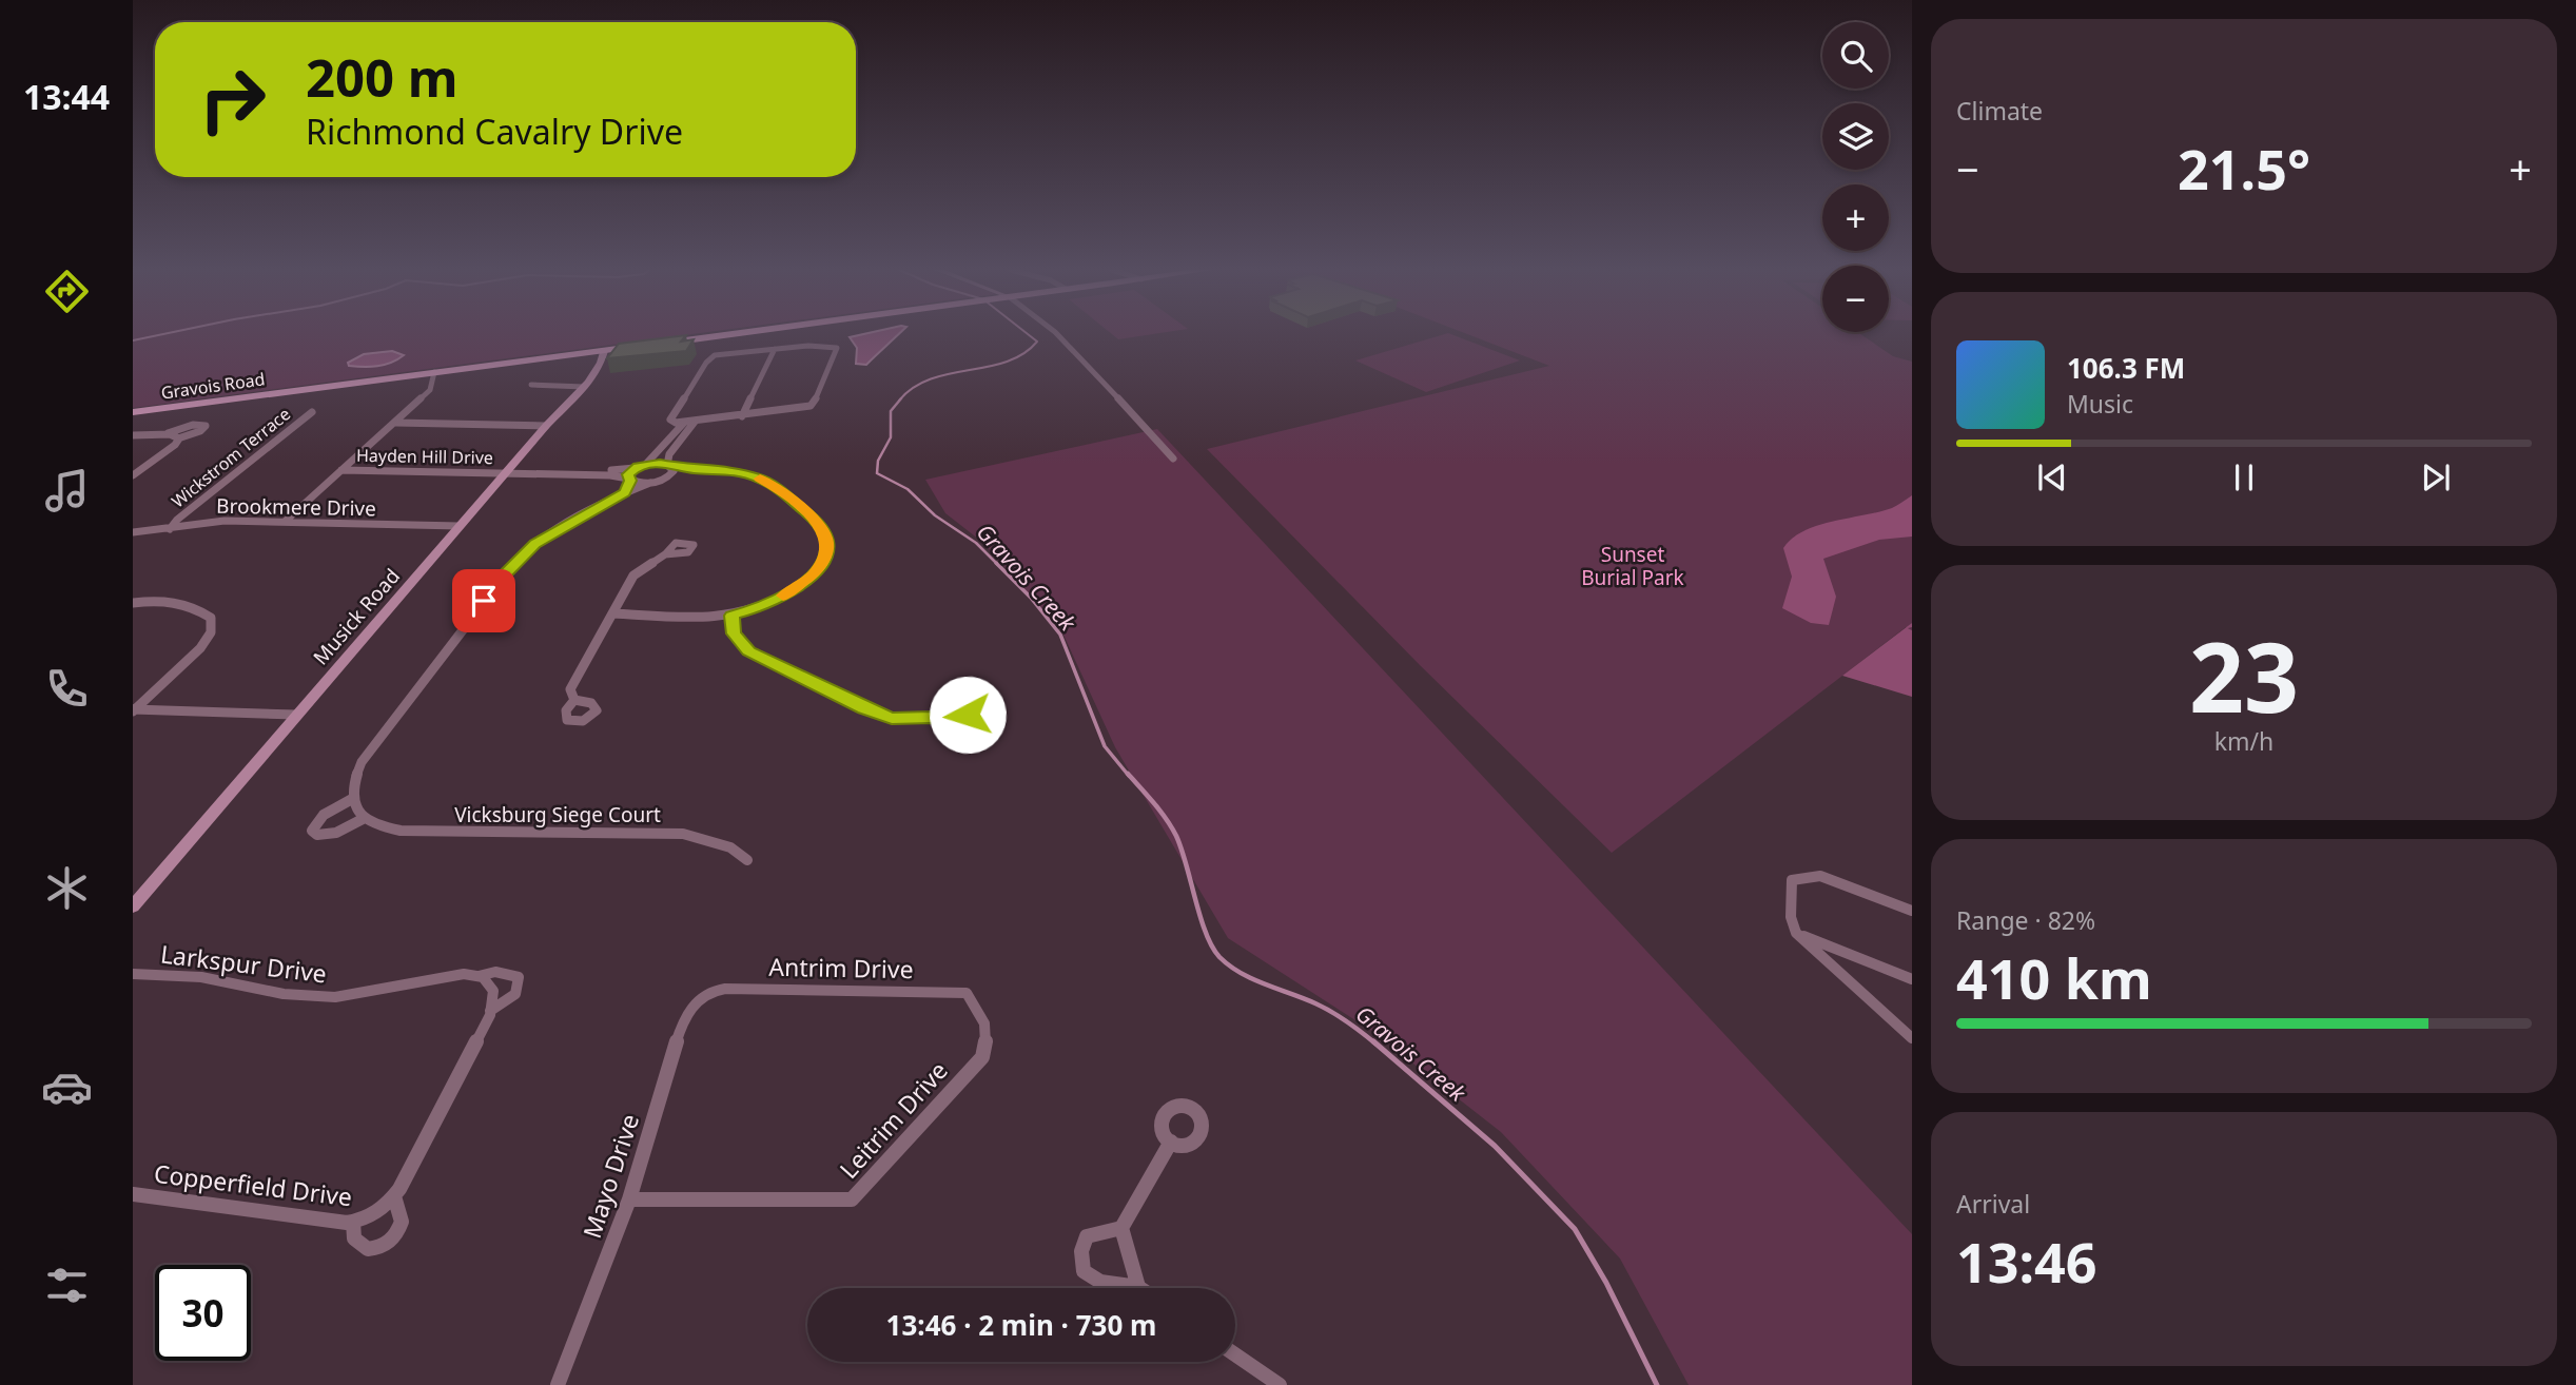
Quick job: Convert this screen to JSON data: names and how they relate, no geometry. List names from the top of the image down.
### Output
{
  "streets": {
    "main road": ["Gravois Road"],
    "street": [
      "Hayden Hill Drive",
      "Wickstrom Terrace",
      "Brookmere Drive",
      "Musick Road",
      "Vicksburg Siege Court",
      "Larkspur Drive",
      "Antrim Drive",
      "Leitrim Drive",
      "Mayo Drive",
      "Copperfield Drive"
    ]
  },
  "crossings": [
    ["Gravois Road", "Musick Road"],
    ["Hayden Hill Drive", "Musick Road"],
    ["Wickstrom Terrace", "Brookmere Drive"],
    ["Brookmere Drive", "Musick Road"],
    ["Larkspur Drive", "Copperfield Drive"],
    ["Antrim Drive", "Leitrim Drive"],
    ["Antrim Drive", "Mayo Drive"],
    ["Leitrim Drive", "Mayo Drive"]
  ],
  "water": ["Gravois Creek"],
  "parks": ["Sunset Burial Park"],
  "page": {
    "tabs": "13:44",
    "tile": [
      "Climate",
      ["23", "km/h"],
      ["Range · 82%", "410 km"],
      ["Arrival", "13:46"]
    ],
    "map_buttons": ["+", "−"],
    "turn": ["200 m", "Richmond Cavalry Drive"],
    "heat": ["−", "21.5°", "+"],
    "song": ["106.3 FM", "Music"],
    "limit": "30",
    "trip": "13:46 · 2 min · 730 m"
  }
}
